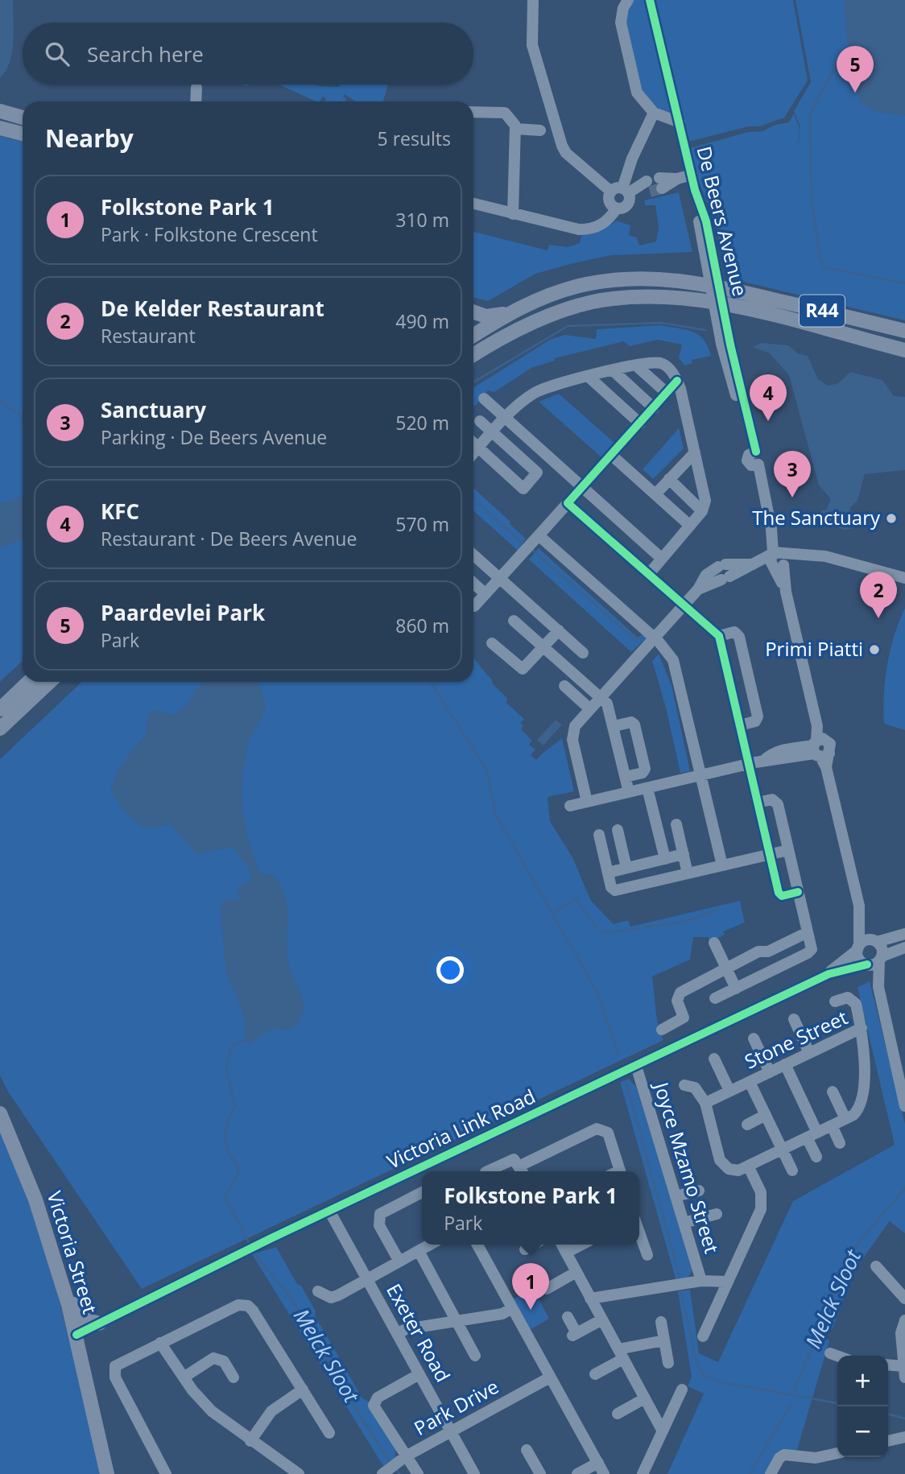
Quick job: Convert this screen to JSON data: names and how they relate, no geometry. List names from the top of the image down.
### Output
{
  "streets": {
    "main road": ["R44", "Victoria Street"],
    "street": [
      "De Beers Avenue",
      "Stone Street",
      "Victoria Link Road",
      "Joyce Mzamo Street",
      "Exeter Road",
      "Park Drive"
    ]
  },
  "crossings": [
    ["De Beers Avenue", "R44"],
    ["De Beers Avenue", "Victoria Link Road"],
    ["Victoria Link Road", "Joyce Mzamo Street"],
    ["Victoria Link Road", "Victoria Street"],
    ["Victoria Link Road", "Exeter Road"],
    ["Exeter Road", "Park Drive"]
  ],
  "water": ["Melck Sloot"],
  "places": ["The Sanctuary", "Primi Piatti"],
  "page": {
    "search": "Search here",
    "pins": [
      "5",
      "4",
      "3",
      "2",
      "1"
    ],
    "heading": ["Nearby", "5 results"],
    "list": [
      {
        "mark": "1",
        "name": "Folkstone Park 1",
        "note": "Park · Folkstone Crescent",
        "value": "310 m"
      },
      {
        "mark": "2",
        "name": "De Kelder Restaurant",
        "note": "Restaurant",
        "value": "490 m"
      },
      {
        "mark": "3",
        "name": "Sanctuary",
        "note": "Parking · De Beers Avenue",
        "value": "520 m"
      },
      {
        "mark": "4",
        "name": "KFC",
        "note": "Restaurant · De Beers Avenue",
        "value": "570 m"
      },
      {
        "mark": "5",
        "name": "Paardevlei Park",
        "note": "Park",
        "value": "860 m"
      }
    ],
    "popup": ["Folkstone Park 1", "Park"],
    "map_buttons": ["+", "−"]
  }
}
